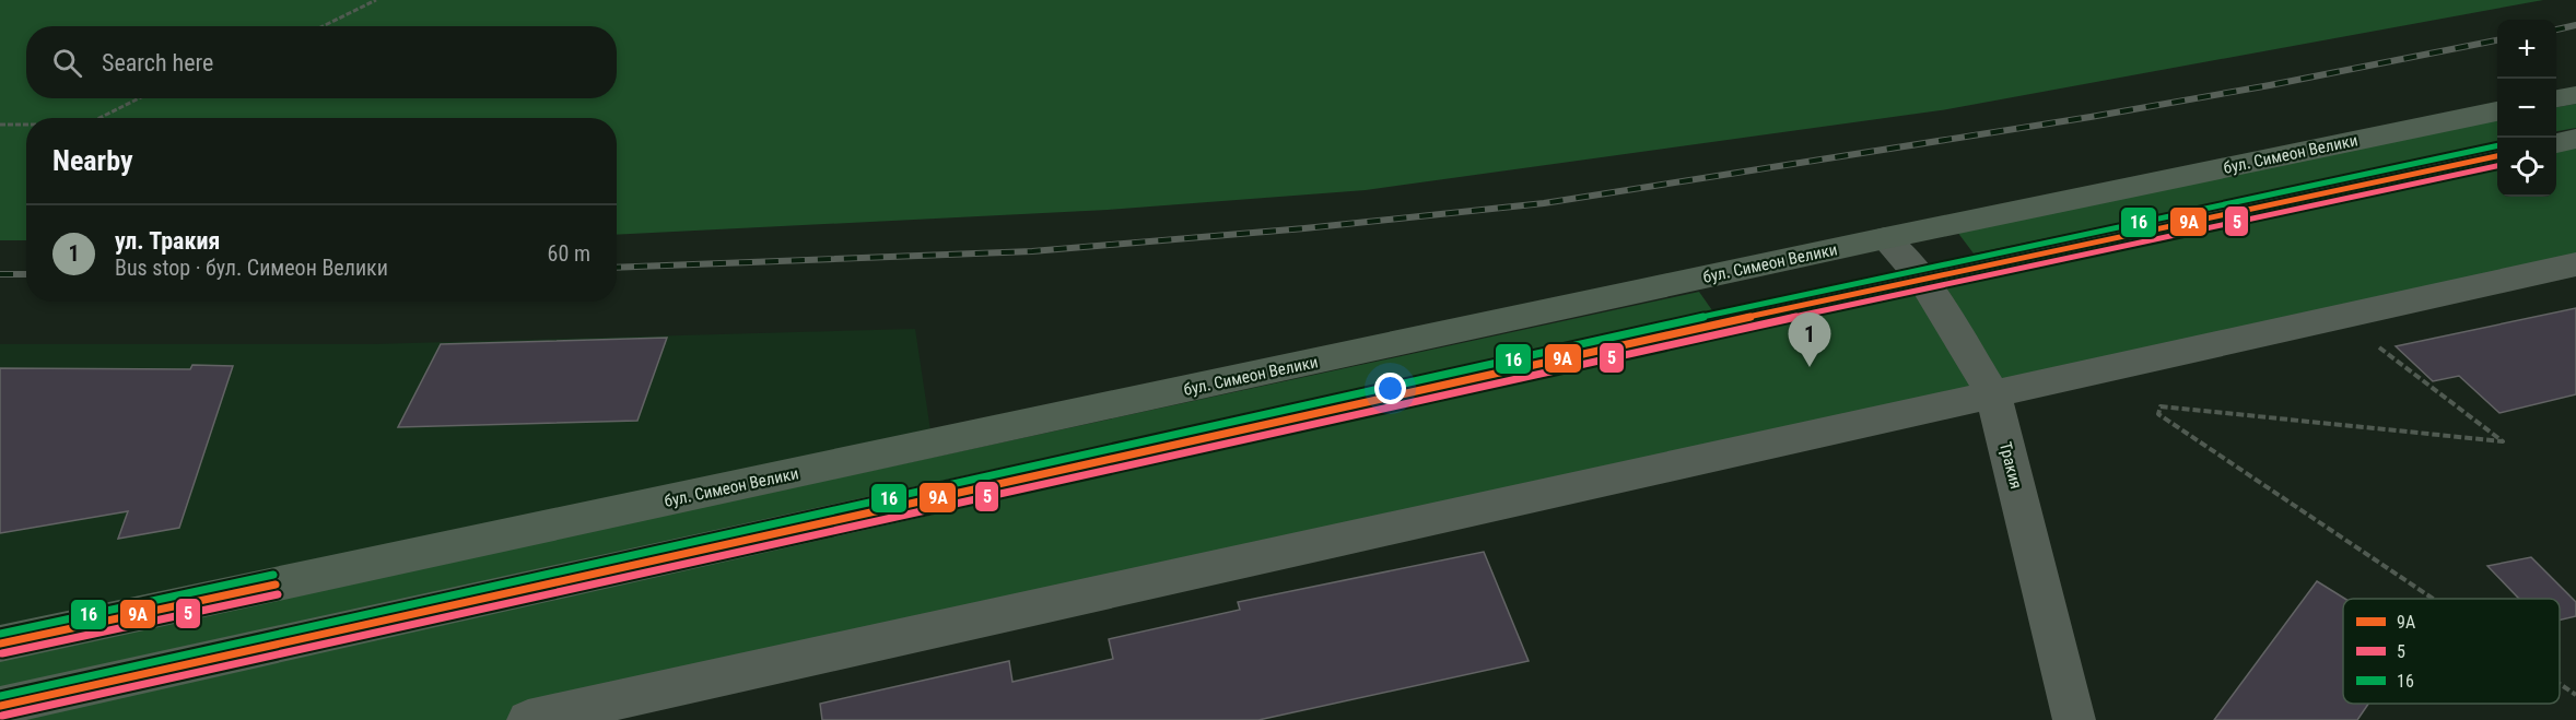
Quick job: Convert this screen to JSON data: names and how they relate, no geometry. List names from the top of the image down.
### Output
{
  "streets": {
    "main road": ["бул. Симеон Велики"],
    "street": ["Тракия"]
  },
  "crossings": [
    ["бул. Симеон Велики", "Тракия"]
  ],
  "lines": ["transit line 16", "transit line 9А", "transit line 5"],
  "legend": ["9А", "5", "16"],
  "page": {
    "map_buttons": ["+", "−"],
    "search": "Search here",
    "heading": "Nearby",
    "list": [
      {
        "mark": "1",
        "name": "ул. Тракия",
        "note": "Bus stop · бул. Симеон Велики",
        "value": "60 m"
      }
    ],
    "pins": "1"
  }
}
